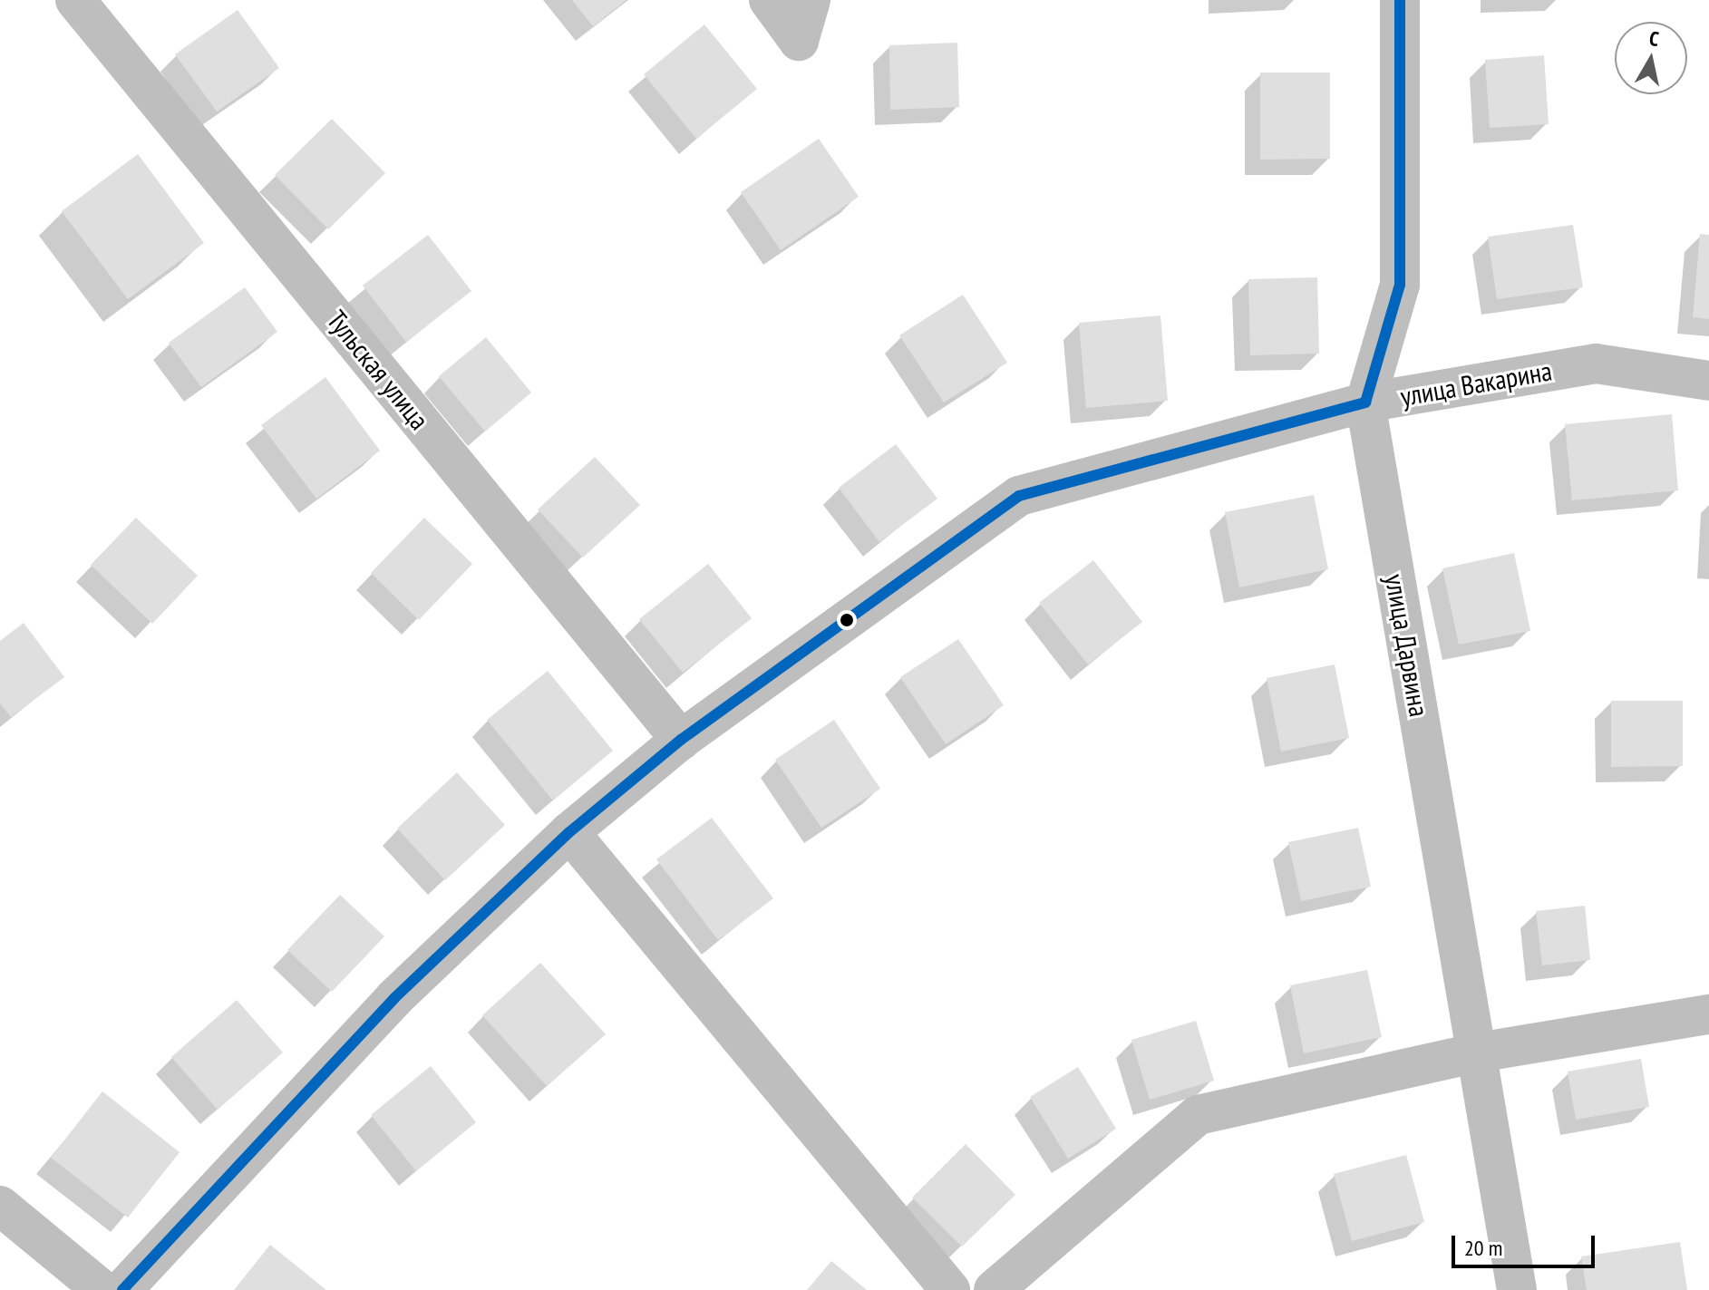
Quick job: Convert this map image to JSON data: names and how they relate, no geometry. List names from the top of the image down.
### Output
{
  "streets": {
    "street": ["Тульская улица", "улица Вакарина", "улица Дарвина"]
  },
  "crossings": [
    ["Тульская улица", "улица Вакарина"],
    ["улица Вакарина", "улица Дарвина"]
  ],
  "scale_bar": "20 m",
  "north": "top"
}
